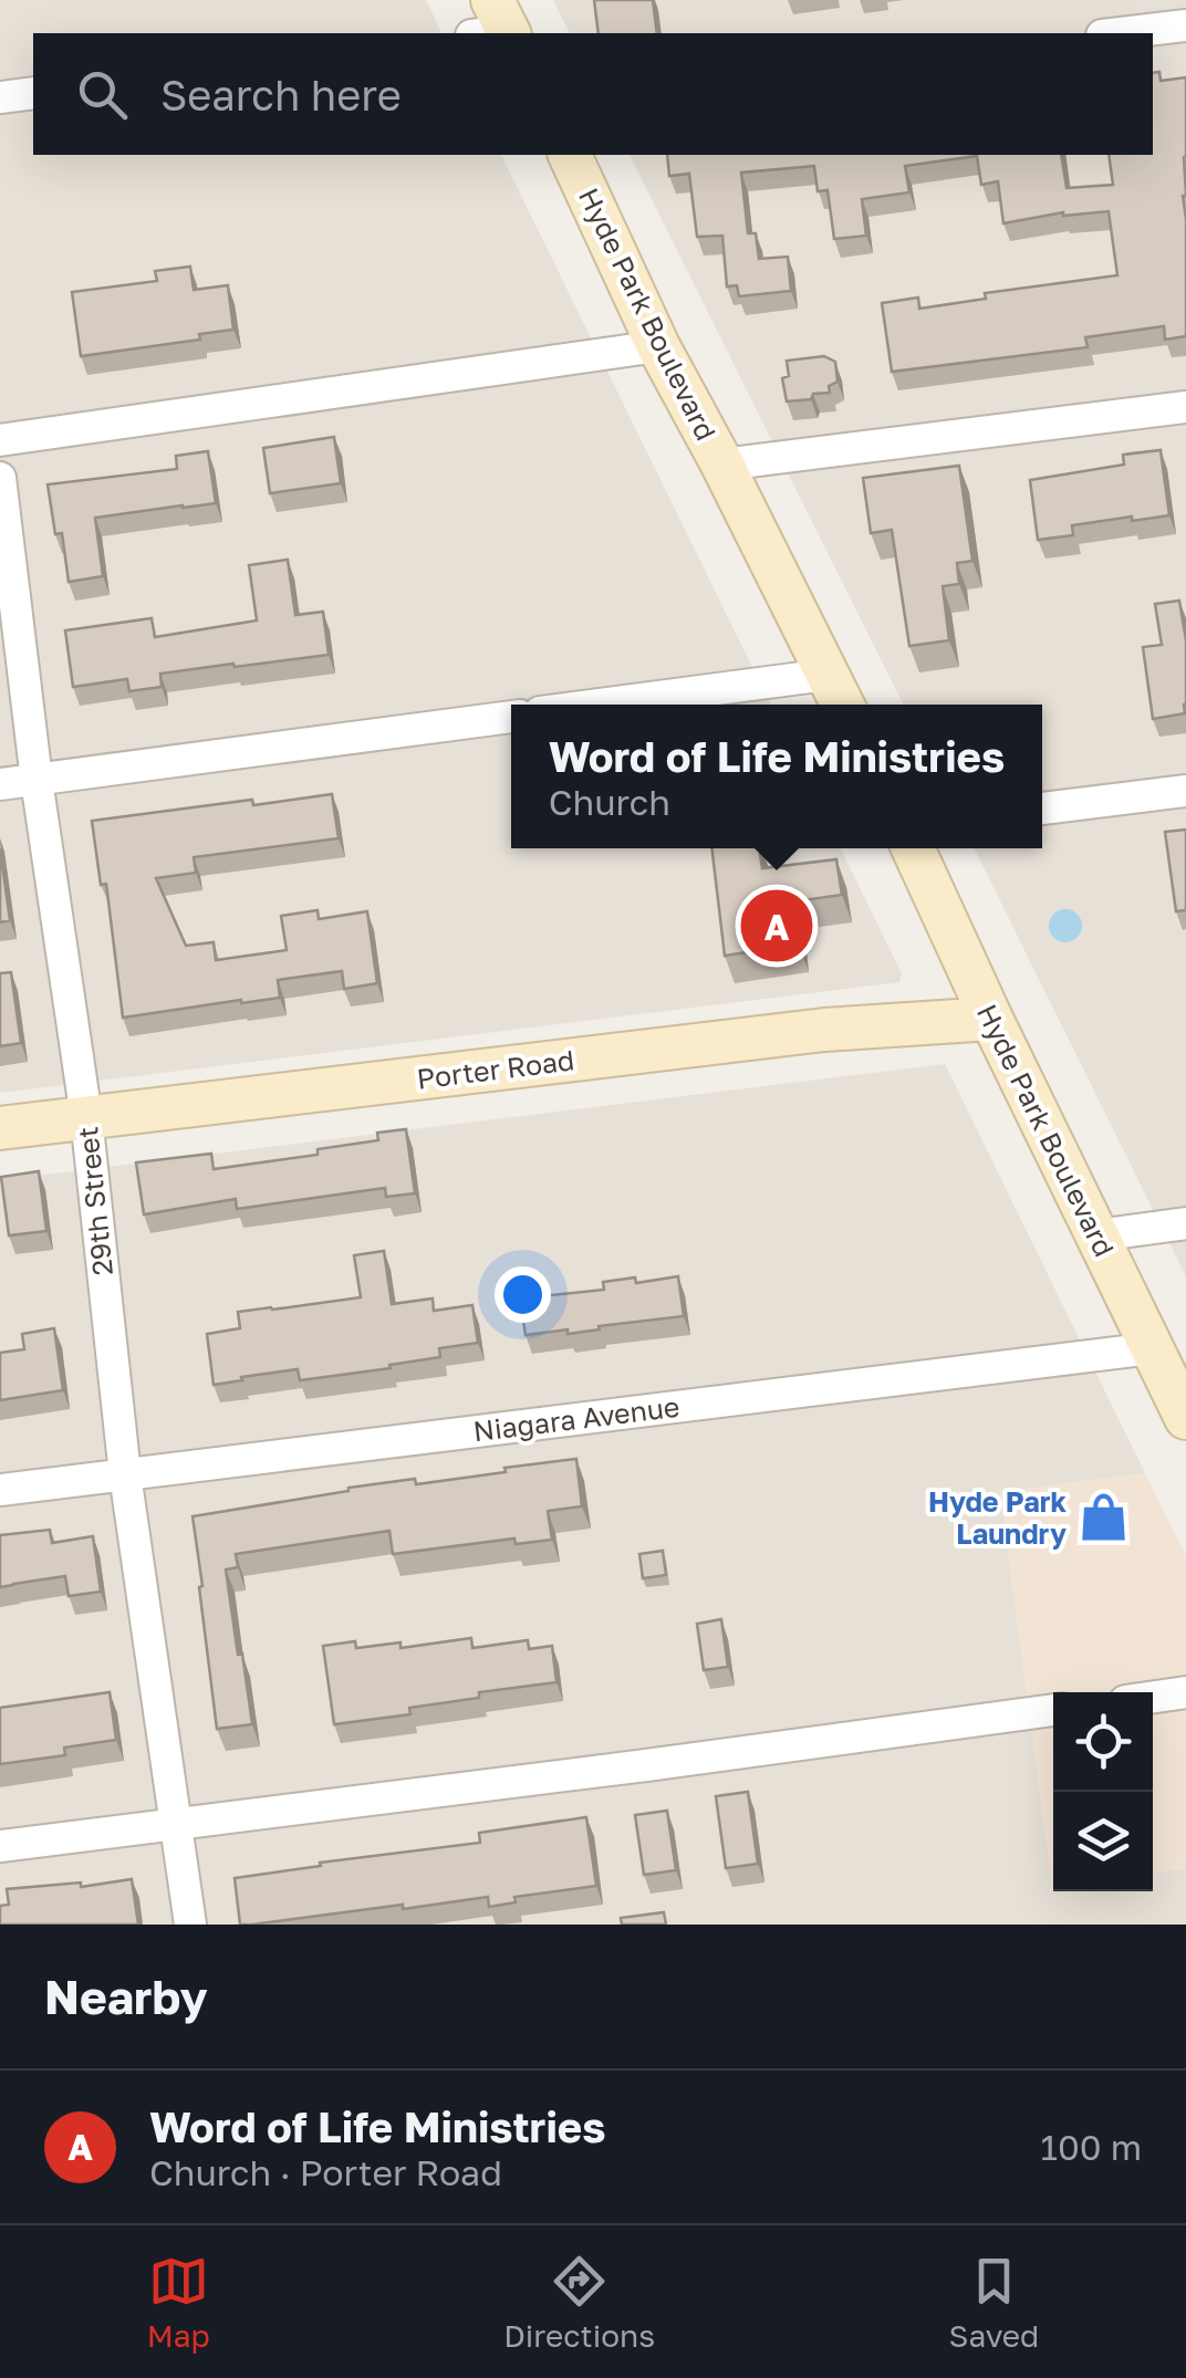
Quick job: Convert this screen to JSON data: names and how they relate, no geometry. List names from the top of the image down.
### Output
{
  "streets": {
    "main road": ["Hyde Park Boulevard", "Porter Road"],
    "street": ["29th Street", "Niagara Avenue"]
  },
  "crossings": [
    ["Hyde Park Boulevard", "Porter Road"],
    ["Hyde Park Boulevard", "Niagara Avenue"],
    ["Porter Road", "29th Street"],
    ["29th Street", "Niagara Avenue"]
  ],
  "places": {
    "shop": ["Hyde Park Laundry"]
  },
  "page": {
    "search": "Search here",
    "popup": ["Word of Life Ministries", "Church"],
    "pins": "A",
    "heading": "Nearby",
    "list": [
      {
        "mark": "A",
        "name": "Word of Life Ministries",
        "note": "Church · Porter Road",
        "value": "100 m"
      }
    ],
    "nav": ["Map", "Directions", "Saved"]
  }
}
